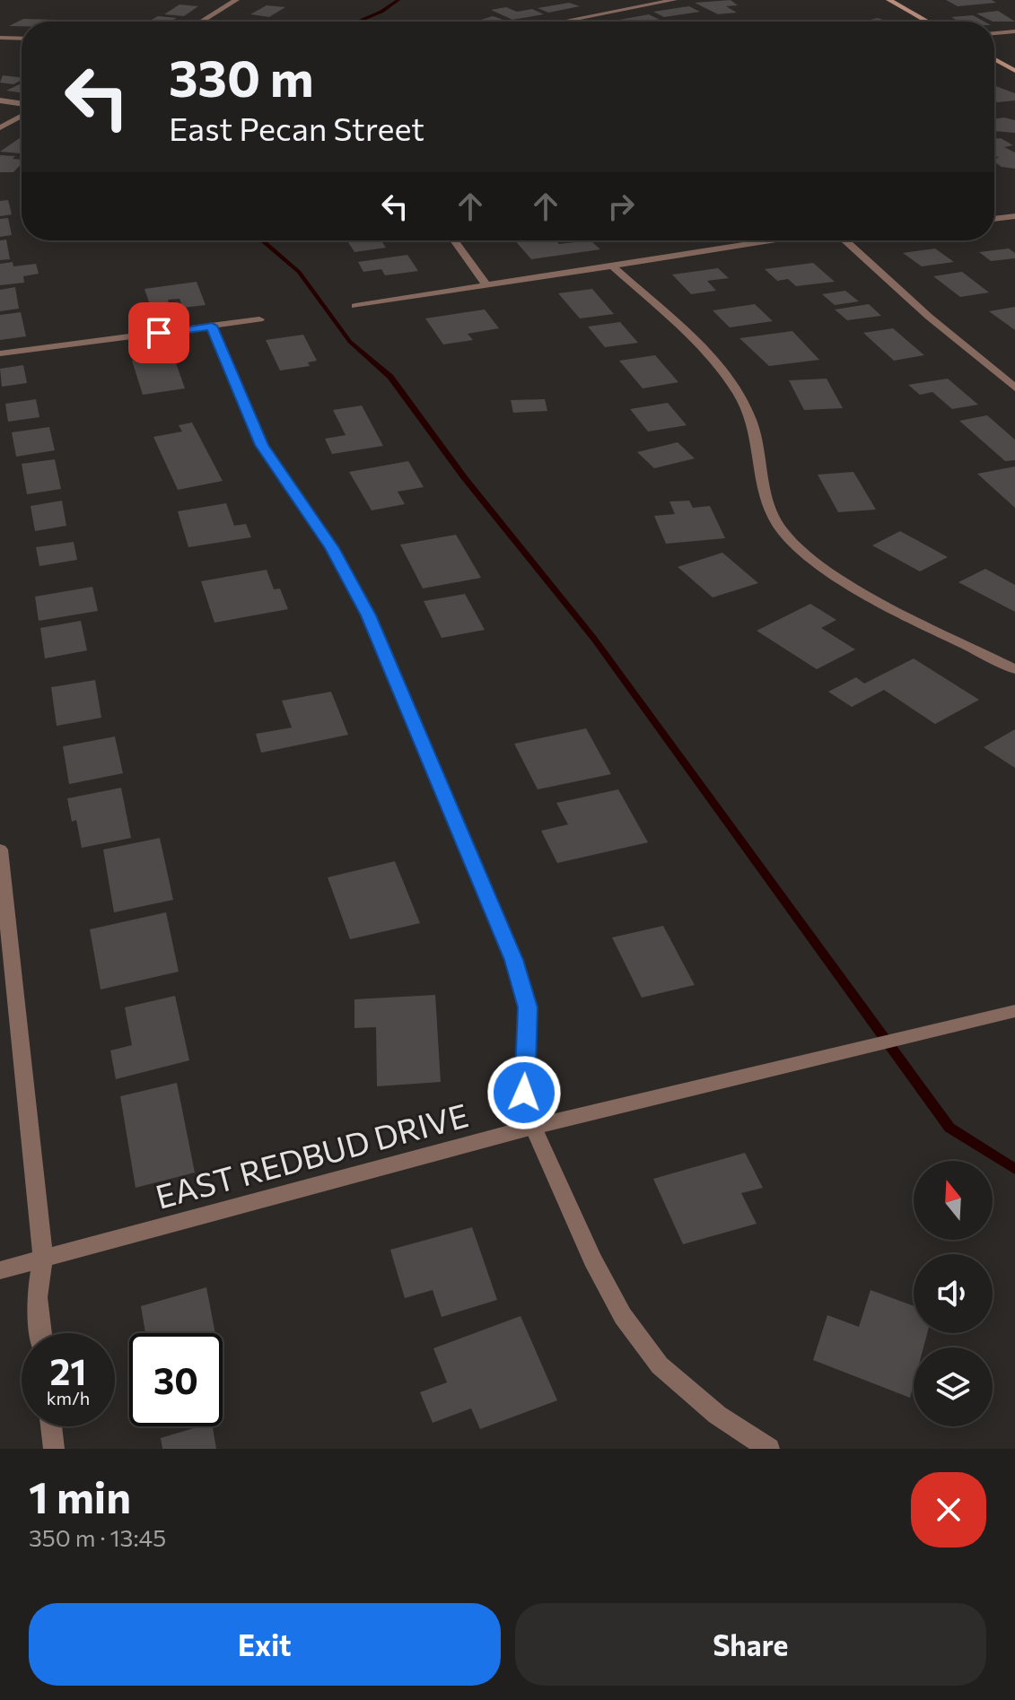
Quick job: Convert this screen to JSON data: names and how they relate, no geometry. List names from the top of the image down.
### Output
{
  "streets": {
    "street": ["EAST REDBUD DRIVE"]
  },
  "north": "top",
  "page": {
    "turn": ["330 m", "East Pecan Street"],
    "speed": "21 km/h",
    "limit": "30",
    "heading": ["1 min", "350 m · 13:45"],
    "buttons": ["Exit", "Share"]
  }
}
